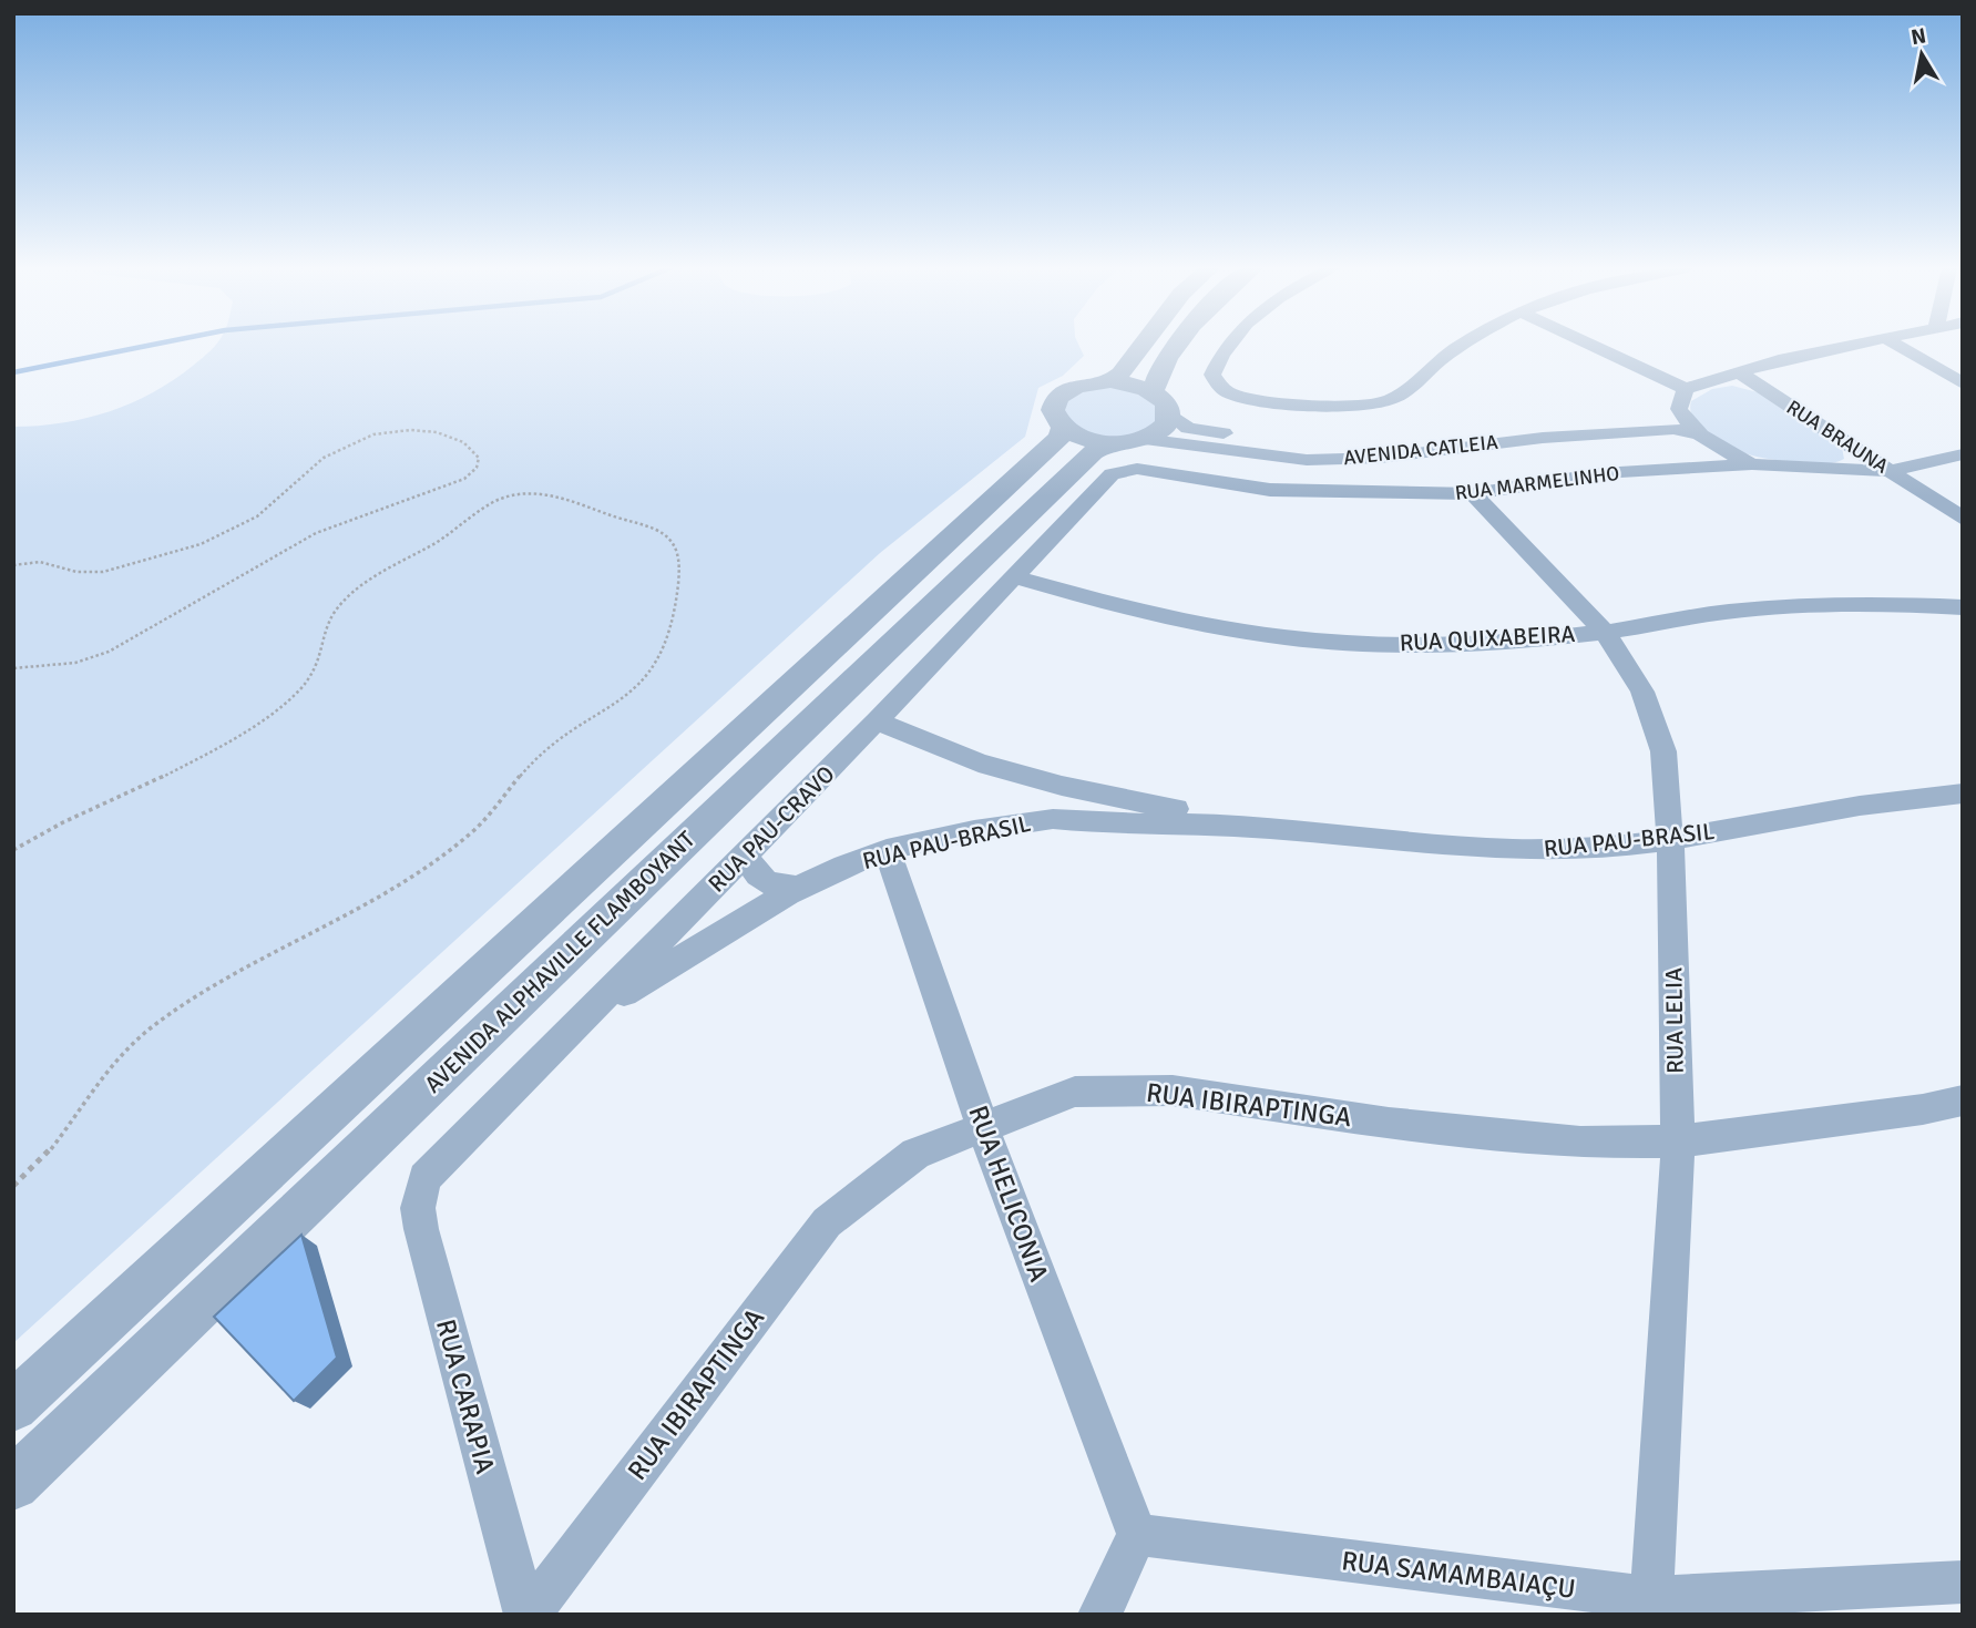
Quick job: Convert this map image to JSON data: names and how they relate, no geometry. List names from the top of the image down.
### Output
{
  "streets": {
    "street": [
      "RUA BRAUNA",
      "AVENIDA CATLEIA",
      "RUA MARMELINHO",
      "RUA QUIXABEIRA",
      "RUA PAU-CRAVO",
      "RUA PAU-BRASIL",
      "AVENIDA ALPHAVILLE FLAMBOYANT",
      "RUA LELIA",
      "RUA IBIRAPTINGA",
      "RUA HELICONIA",
      "RUA CARAPIA",
      "RUA SAMAMBAIAÇU"
    ]
  },
  "crossings": [
    ["RUA BRAUNA", "RUA MARMELINHO"],
    ["AVENIDA CATLEIA", "RUA MARMELINHO"],
    ["AVENIDA CATLEIA", "RUA PAU-CRAVO"],
    ["AVENIDA CATLEIA", "AVENIDA ALPHAVILLE FLAMBOYANT"],
    ["RUA MARMELINHO", "RUA PAU-CRAVO"],
    ["RUA MARMELINHO", "AVENIDA ALPHAVILLE FLAMBOYANT"],
    ["RUA MARMELINHO", "RUA LELIA"],
    ["RUA QUIXABEIRA", "RUA PAU-CRAVO"],
    ["RUA QUIXABEIRA", "RUA LELIA"],
    ["RUA PAU-CRAVO", "RUA PAU-BRASIL"],
    ["RUA PAU-CRAVO", "AVENIDA ALPHAVILLE FLAMBOYANT"],
    ["RUA PAU-CRAVO", "RUA CARAPIA"],
    ["RUA PAU-BRASIL", "RUA LELIA"],
    ["RUA PAU-BRASIL", "RUA HELICONIA"],
    ["RUA LELIA", "RUA IBIRAPTINGA"],
    ["RUA LELIA", "RUA SAMAMBAIAÇU"],
    ["RUA IBIRAPTINGA", "RUA HELICONIA"],
    ["RUA IBIRAPTINGA", "RUA CARAPIA"],
    ["RUA HELICONIA", "RUA SAMAMBAIAÇU"]
  ],
  "north": "top"
}
